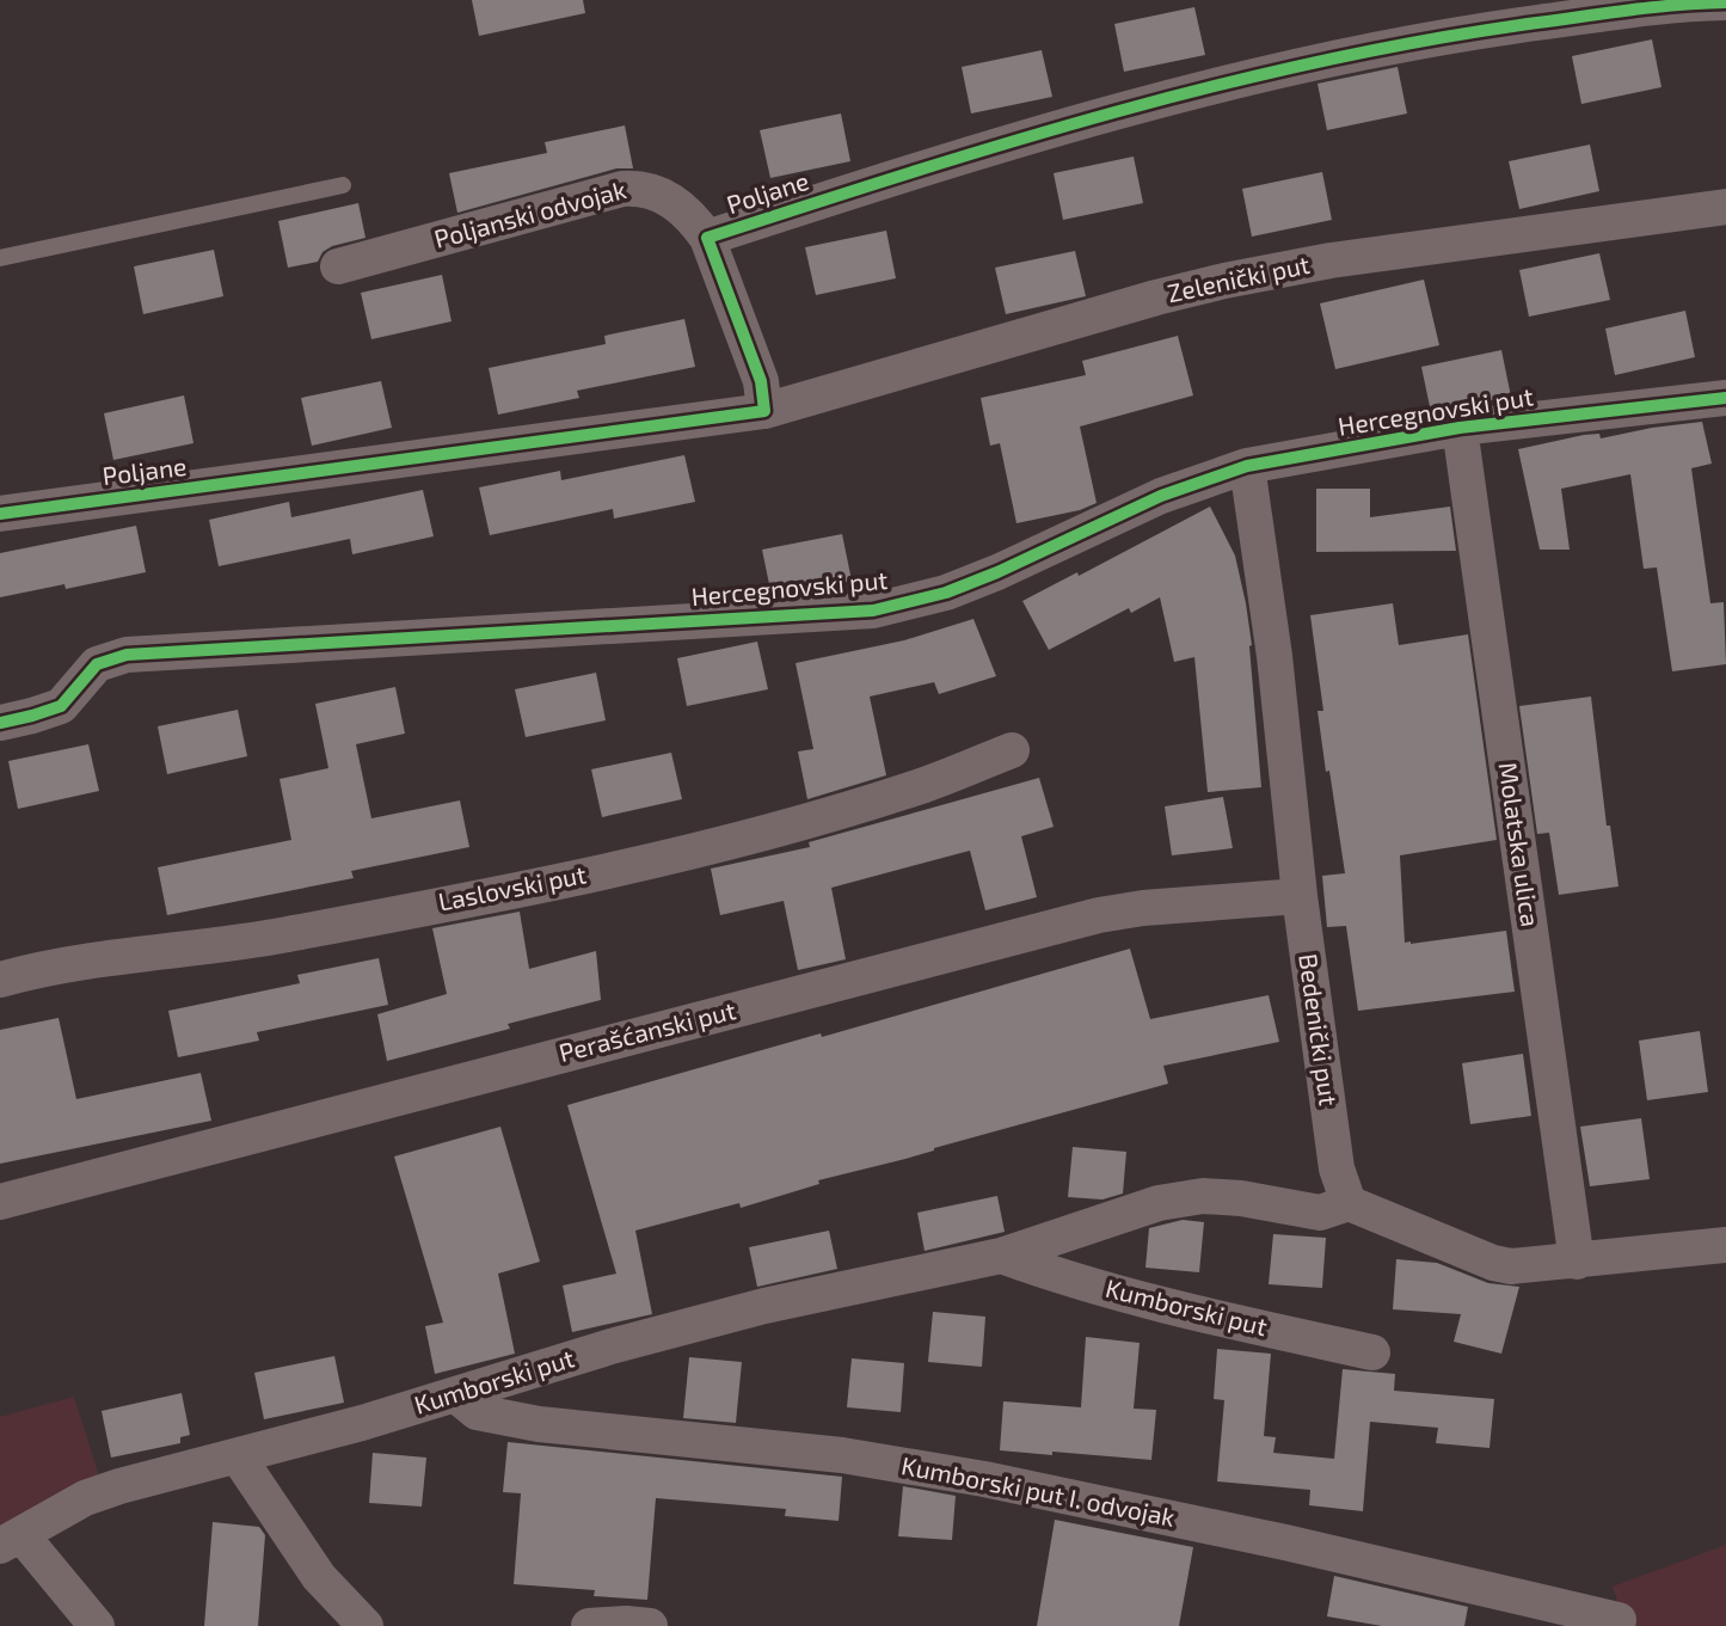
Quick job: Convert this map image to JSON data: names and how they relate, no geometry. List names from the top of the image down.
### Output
{
  "streets": {
    "street": [
      "Poljane",
      "Poljanski odvojak",
      "Zelenički put",
      "Hercegnovski put",
      "Molatska ulica",
      "Laslovski put",
      "Bedenički put",
      "Perašćanski put",
      "Kumborski put",
      "Kumborski put I. odvojak"
    ]
  },
  "crossings": [
    ["Poljane", "Poljanski odvojak"],
    ["Poljane", "Zelenički put"],
    ["Hercegnovski put", "Molatska ulica"],
    ["Hercegnovski put", "Bedenički put"],
    ["Bedenički put", "Perašćanski put"],
    ["Bedenički put", "Kumborski put"],
    ["Kumborski put", "Kumborski put I. odvojak"]
  ]
}
